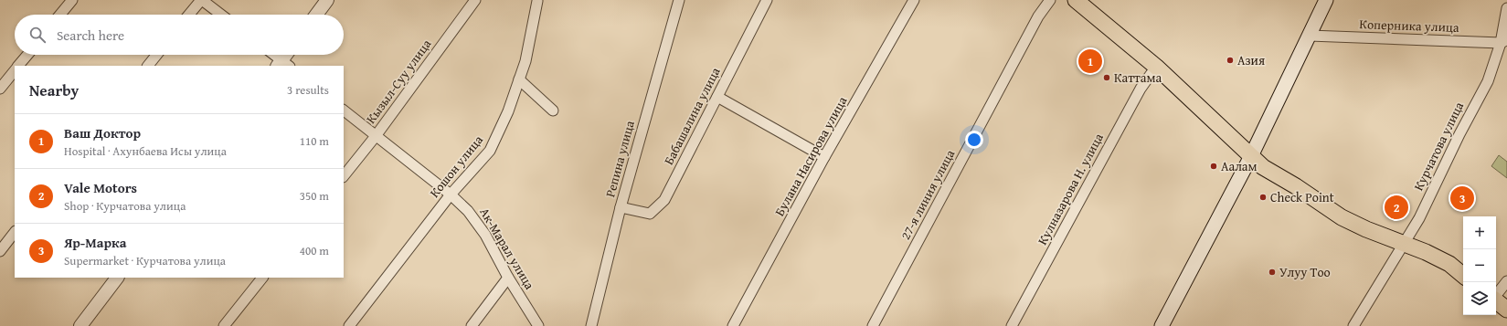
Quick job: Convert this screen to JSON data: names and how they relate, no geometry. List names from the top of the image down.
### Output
{
  "streets": {
    "street": [
      "Коперника улица",
      "Кызыл-Суу улица",
      "Бабашалина улица",
      "Курчатова улица",
      "Булана Насирова улица",
      "Репина улица",
      "Кошон улица",
      "Кулназарова Н. улица",
      "27-я линия улица",
      "Ак-Марал улица"
    ]
  },
  "crossings": [
    ["Коперника улица", "Курчатова улица"],
    ["Кызыл-Суу улица", "Ак-Марал улица"],
    ["Бабашалина улица", "Репина улица"],
    ["Кошон улица", "Ак-Марал улица"]
  ],
  "places": [
    "Азия",
    "Каттама",
    "Аалам",
    "Check Point",
    "Улуу Тоо"
  ],
  "page": {
    "search": "Search here",
    "pins": ["1", "3", "2"],
    "heading": ["Nearby", "3 results"],
    "list": [
      {
        "mark": "1",
        "name": "Ваш Доктор",
        "note": "Hospital · Ахунбаева Исы улица",
        "value": "110 m"
      },
      {
        "mark": "2",
        "name": "Vale Motors",
        "note": "Shop · Курчатова улица",
        "value": "350 m"
      },
      {
        "mark": "3",
        "name": "Яр-Марка",
        "note": "Supermarket · Курчатова улица",
        "value": "400 m"
      }
    ],
    "map_buttons": ["+", "−"]
  }
}
